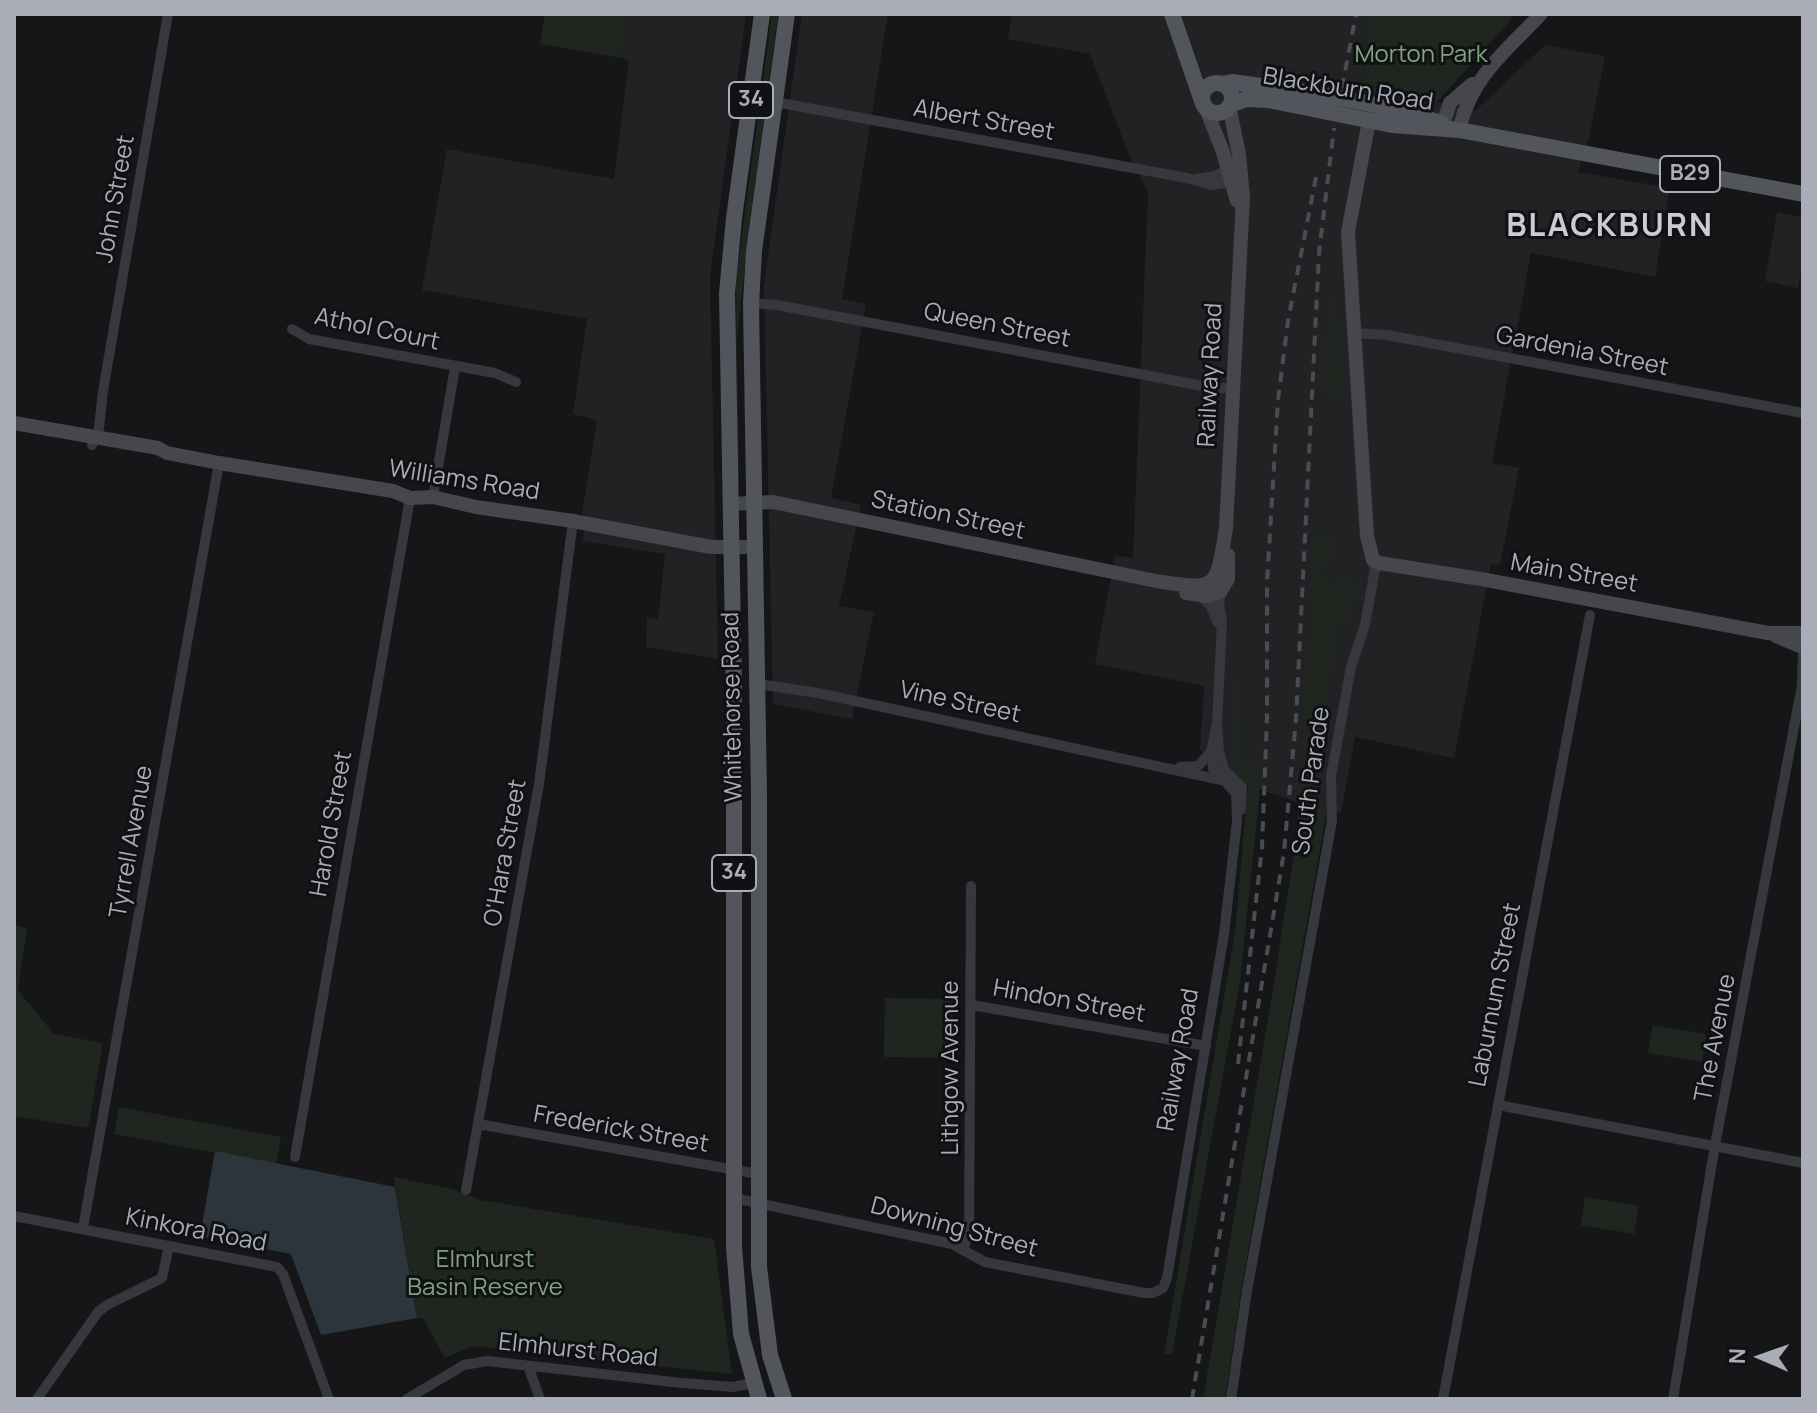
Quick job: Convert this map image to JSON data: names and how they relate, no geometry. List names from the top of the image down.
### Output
{
  "streets": {
    "main road": [
      "Blackburn Road",
      "34",
      "B29",
      "Railway Road",
      "Whitehorse Road"
    ],
    "street": [
      "Albert Street",
      "John Street",
      "Queen Street",
      "Athol Court",
      "Gardenia Street",
      "Williams Road",
      "Station Street",
      "Main Street",
      "Vine Street",
      "South Parade",
      "Harold Street",
      "Tyrrell Avenue",
      "O'Hara Street",
      "Laburnum Street",
      "Hindon Street",
      "The Avenue",
      "Lithgow Avenue",
      "Frederick Street",
      "Downing Street",
      "Kinkora Road",
      "Elmhurst Road"
    ]
  },
  "crossings": [
    ["Blackburn Road", "B29"],
    ["Blackburn Road", "Railway Road"],
    ["Blackburn Road", "South Parade"],
    ["Albert Street", "Railway Road"],
    ["Albert Street", "Whitehorse Road"],
    ["B29", "Railway Road"],
    ["John Street", "Williams Road"],
    ["Queen Street", "Railway Road"],
    ["Queen Street", "Whitehorse Road"],
    ["Athol Court", "Williams Road"],
    ["Gardenia Street", "South Parade"],
    ["Railway Road", "Station Street"],
    ["Railway Road", "Vine Street"],
    ["Railway Road", "Hindon Street"],
    ["Railway Road", "Downing Street"],
    ["Williams Road", "Whitehorse Road"],
    ["Williams Road", "Harold Street"],
    ["Williams Road", "Tyrrell Avenue"],
    ["Williams Road", "O'Hara Street"],
    ["Station Street", "Whitehorse Road"],
    ["Main Street", "South Parade"],
    ["Main Street", "Laburnum Street"],
    ["Main Street", "The Avenue"],
    ["Vine Street", "Whitehorse Road"],
    ["Whitehorse Road", "Frederick Street"],
    ["Whitehorse Road", "Downing Street"],
    ["Whitehorse Road", "Elmhurst Road"],
    ["Tyrrell Avenue", "Kinkora Road"],
    ["O'Hara Street", "Frederick Street"],
    ["Hindon Street", "Lithgow Avenue"],
    ["Lithgow Avenue", "Downing Street"]
  ],
  "districts": ["BLACKBURN"],
  "parks": ["Morton Park", "Elmhurst Basin Reserve"],
  "north": "left"
}
